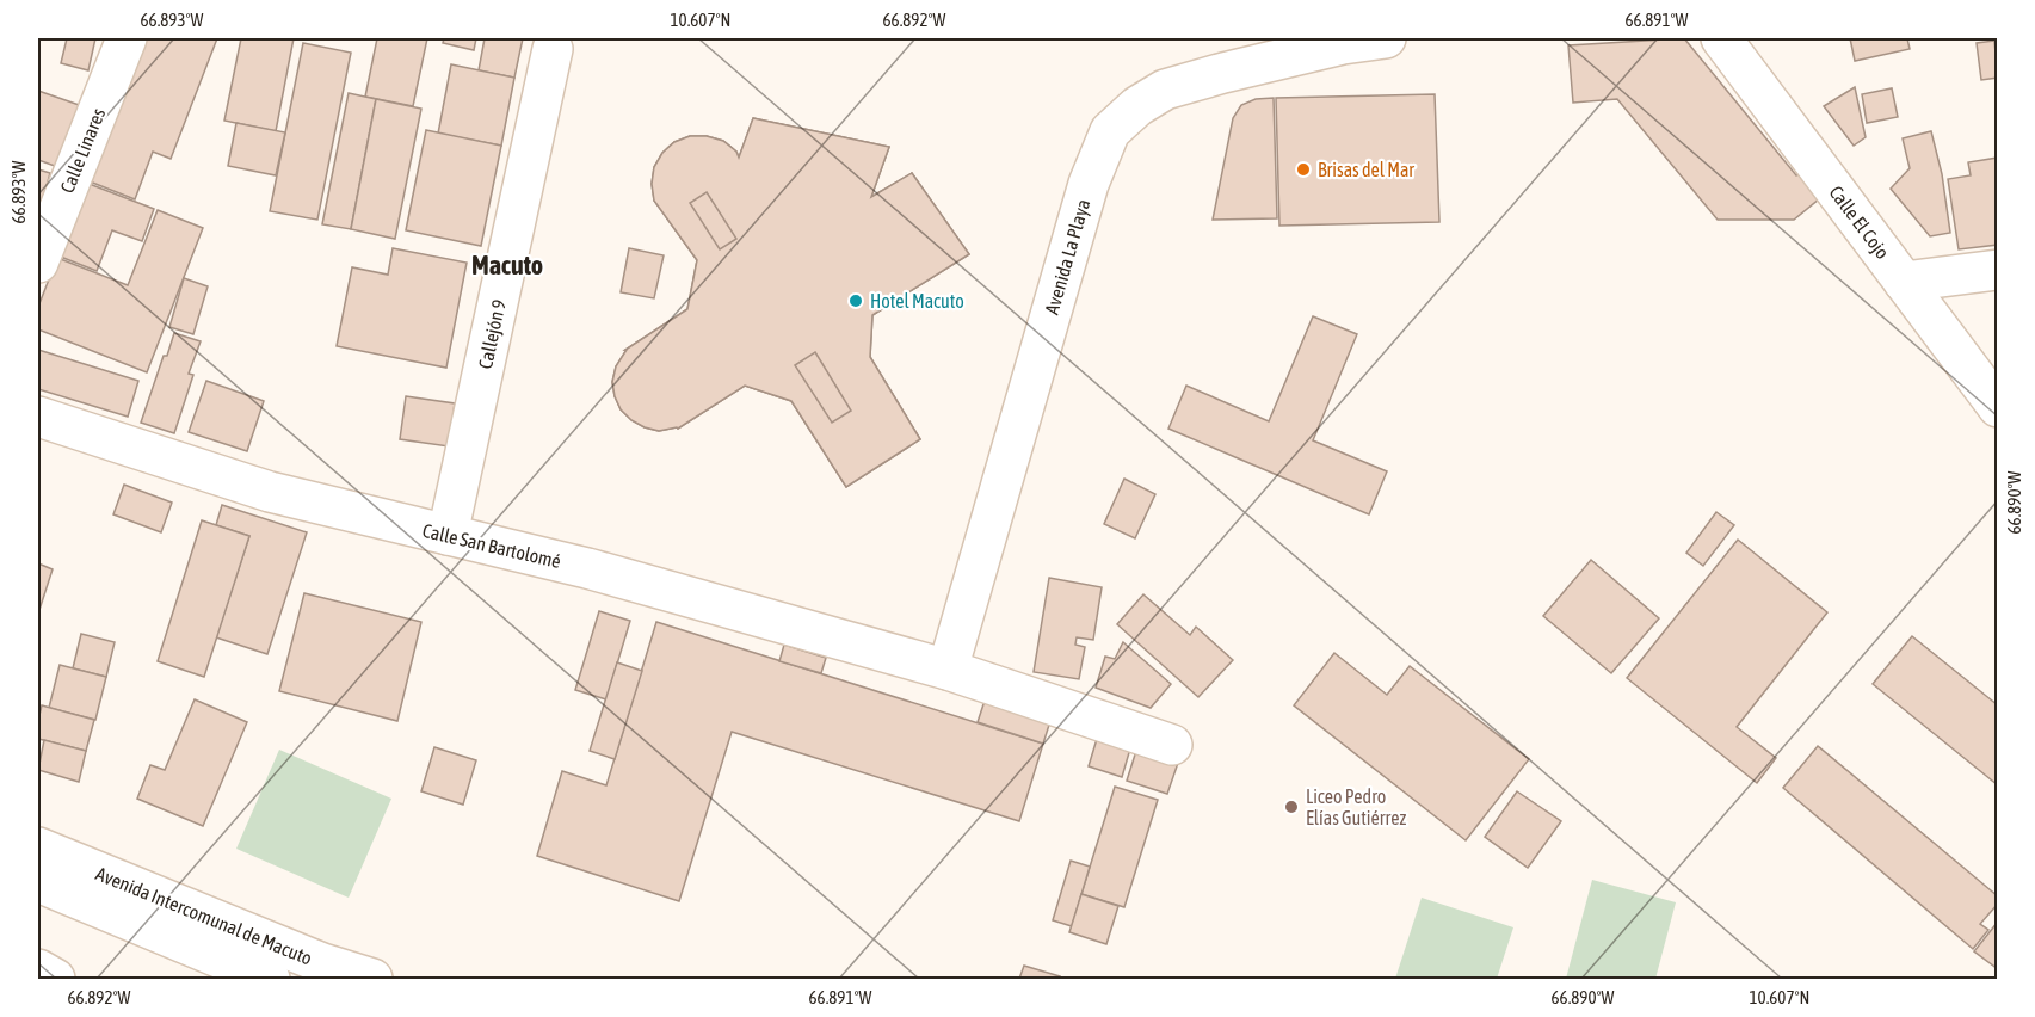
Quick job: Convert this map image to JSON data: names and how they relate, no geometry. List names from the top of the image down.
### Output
{
  "streets": {
    "street": [
      "Calle Linares",
      "Calle El Cojo",
      "Avenida La Playa",
      "Callejón 9",
      "Calle San Bartolomé",
      "Avenida Intercomunal de Macuto"
    ]
  },
  "crossings": [
    ["Avenida La Playa", "Calle San Bartolomé"],
    ["Callejón 9", "Calle San Bartolomé"]
  ],
  "districts": ["Macuto"],
  "places": ["Brisas del Mar", "Hotel Macuto", "Liceo Pedro Elías Gutiérrez"],
  "coordinates": [
    "66.893°W",
    "10.607°N",
    "66.892°W",
    "66.891°W",
    "66.890°W"
  ]
}
